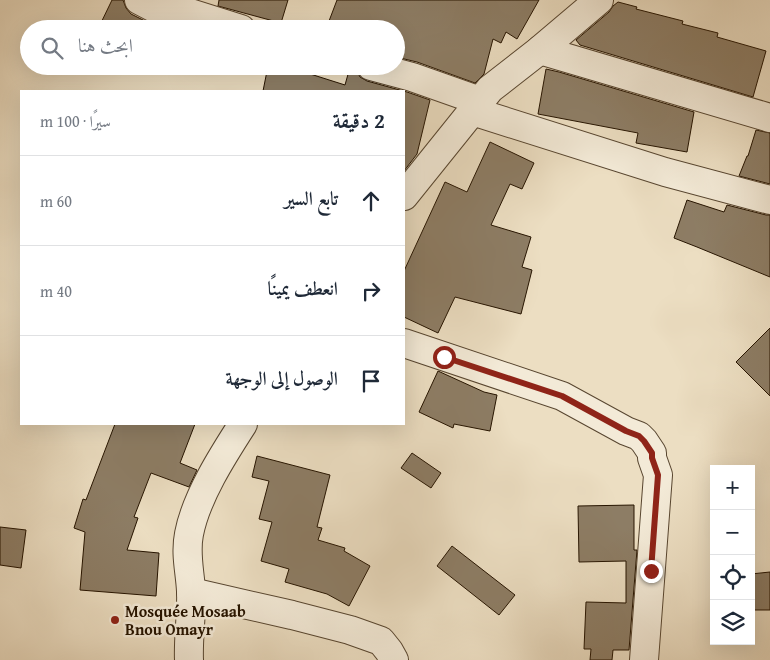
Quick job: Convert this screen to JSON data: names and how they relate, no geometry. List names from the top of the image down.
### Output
{
  "places": ["Mosquée Mosaab Bnou Omayr"],
  "page": {
    "search": "ابحث هنا",
    "heading": ["2 دقيقة", "سيرًا · 100 m"],
    "list": [
      ["تابع السير", "60 m"],
      ["انعطف يمينًا", "40 m"],
      "الوصول إلى الوجهة"
    ],
    "map_buttons": ["+", "−"]
  }
}
